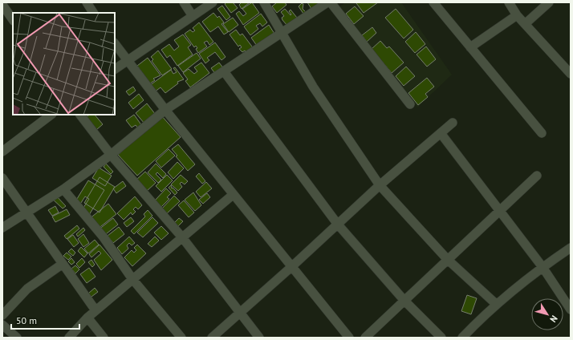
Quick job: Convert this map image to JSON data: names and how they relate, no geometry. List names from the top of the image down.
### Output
{
  "scale_bar": "50 m",
  "north": "bottom right"
}
